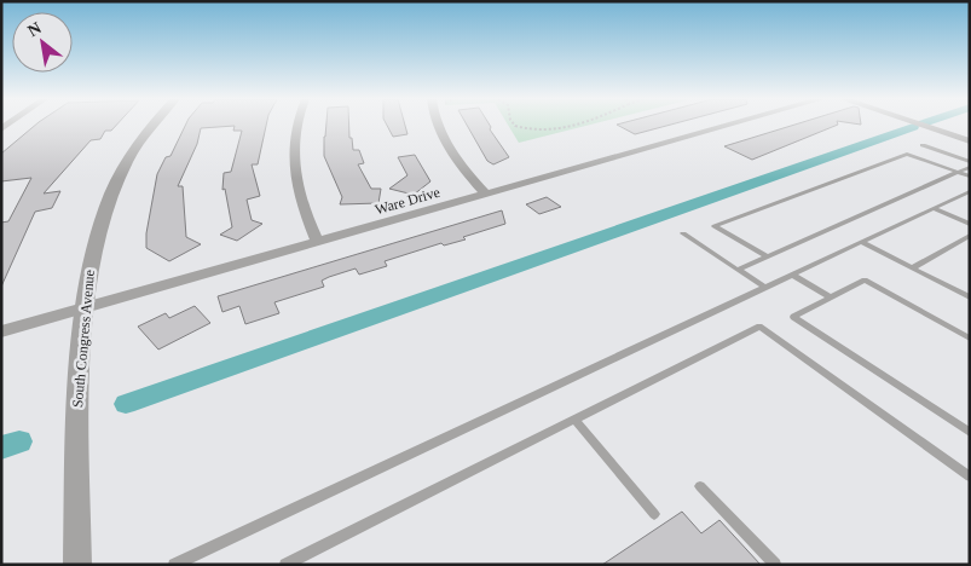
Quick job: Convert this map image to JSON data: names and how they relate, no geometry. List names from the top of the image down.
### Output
{
  "streets": {
    "street": ["Ware Drive", "South Congress Avenue"]
  },
  "crossings": [
    ["Ware Drive", "South Congress Avenue"]
  ],
  "north": "top left"
}
